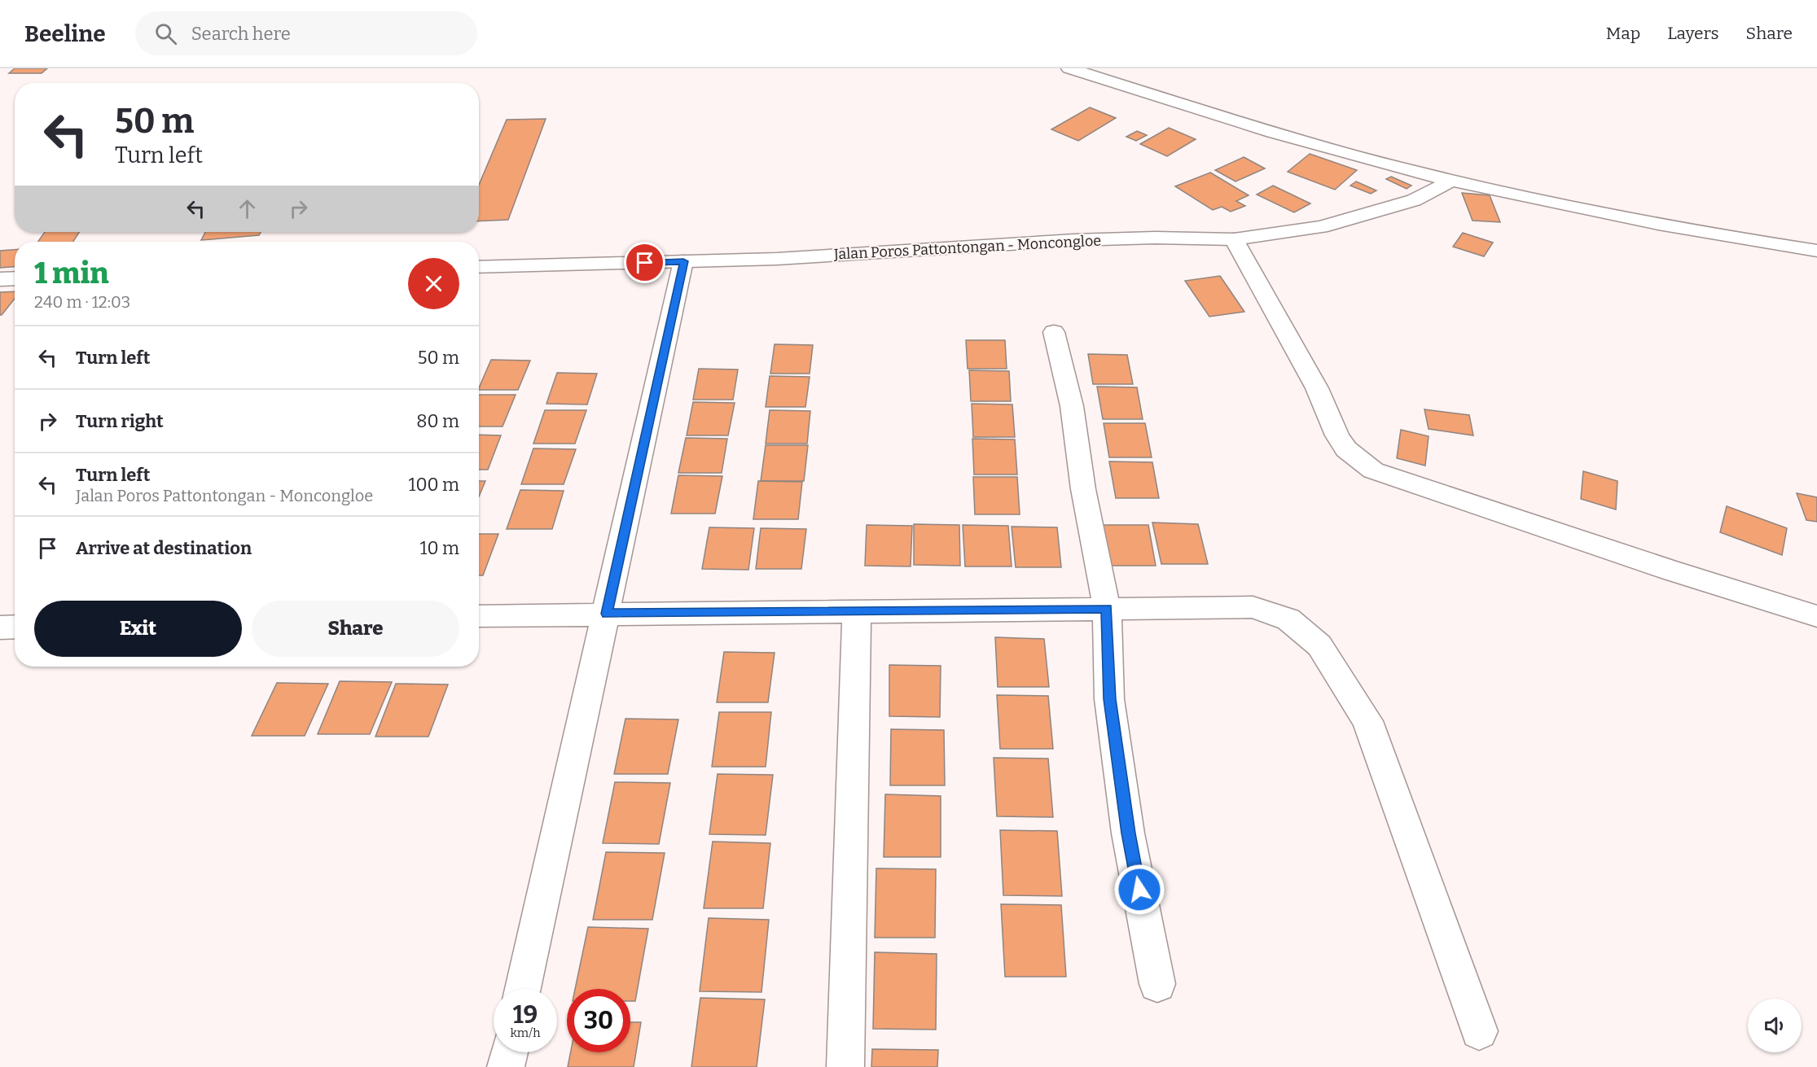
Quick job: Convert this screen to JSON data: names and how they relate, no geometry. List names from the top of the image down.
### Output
{
  "streets": {
    "street": ["Jalan Poros Pattontongan - Moncongloe"]
  },
  "page": {
    "header": "Beeline",
    "search": "Search here",
    "nav": ["Map", "Layers", "Share"],
    "turn": ["50 m", "Turn left"],
    "heading": ["1 min", "240 m · 12:03"],
    "list": [
      {
        "name": "Turn left",
        "value": "50 m"
      },
      {
        "name": "Turn right",
        "value": "80 m"
      },
      {
        "name": "Turn left",
        "note": "Jalan Poros Pattontongan - Moncongloe",
        "value": "100 m"
      },
      {
        "name": "Arrive at destination",
        "value": "10 m"
      }
    ],
    "buttons": ["Exit", "Share"],
    "speed": "19 km/h",
    "limit": "30"
  }
}
